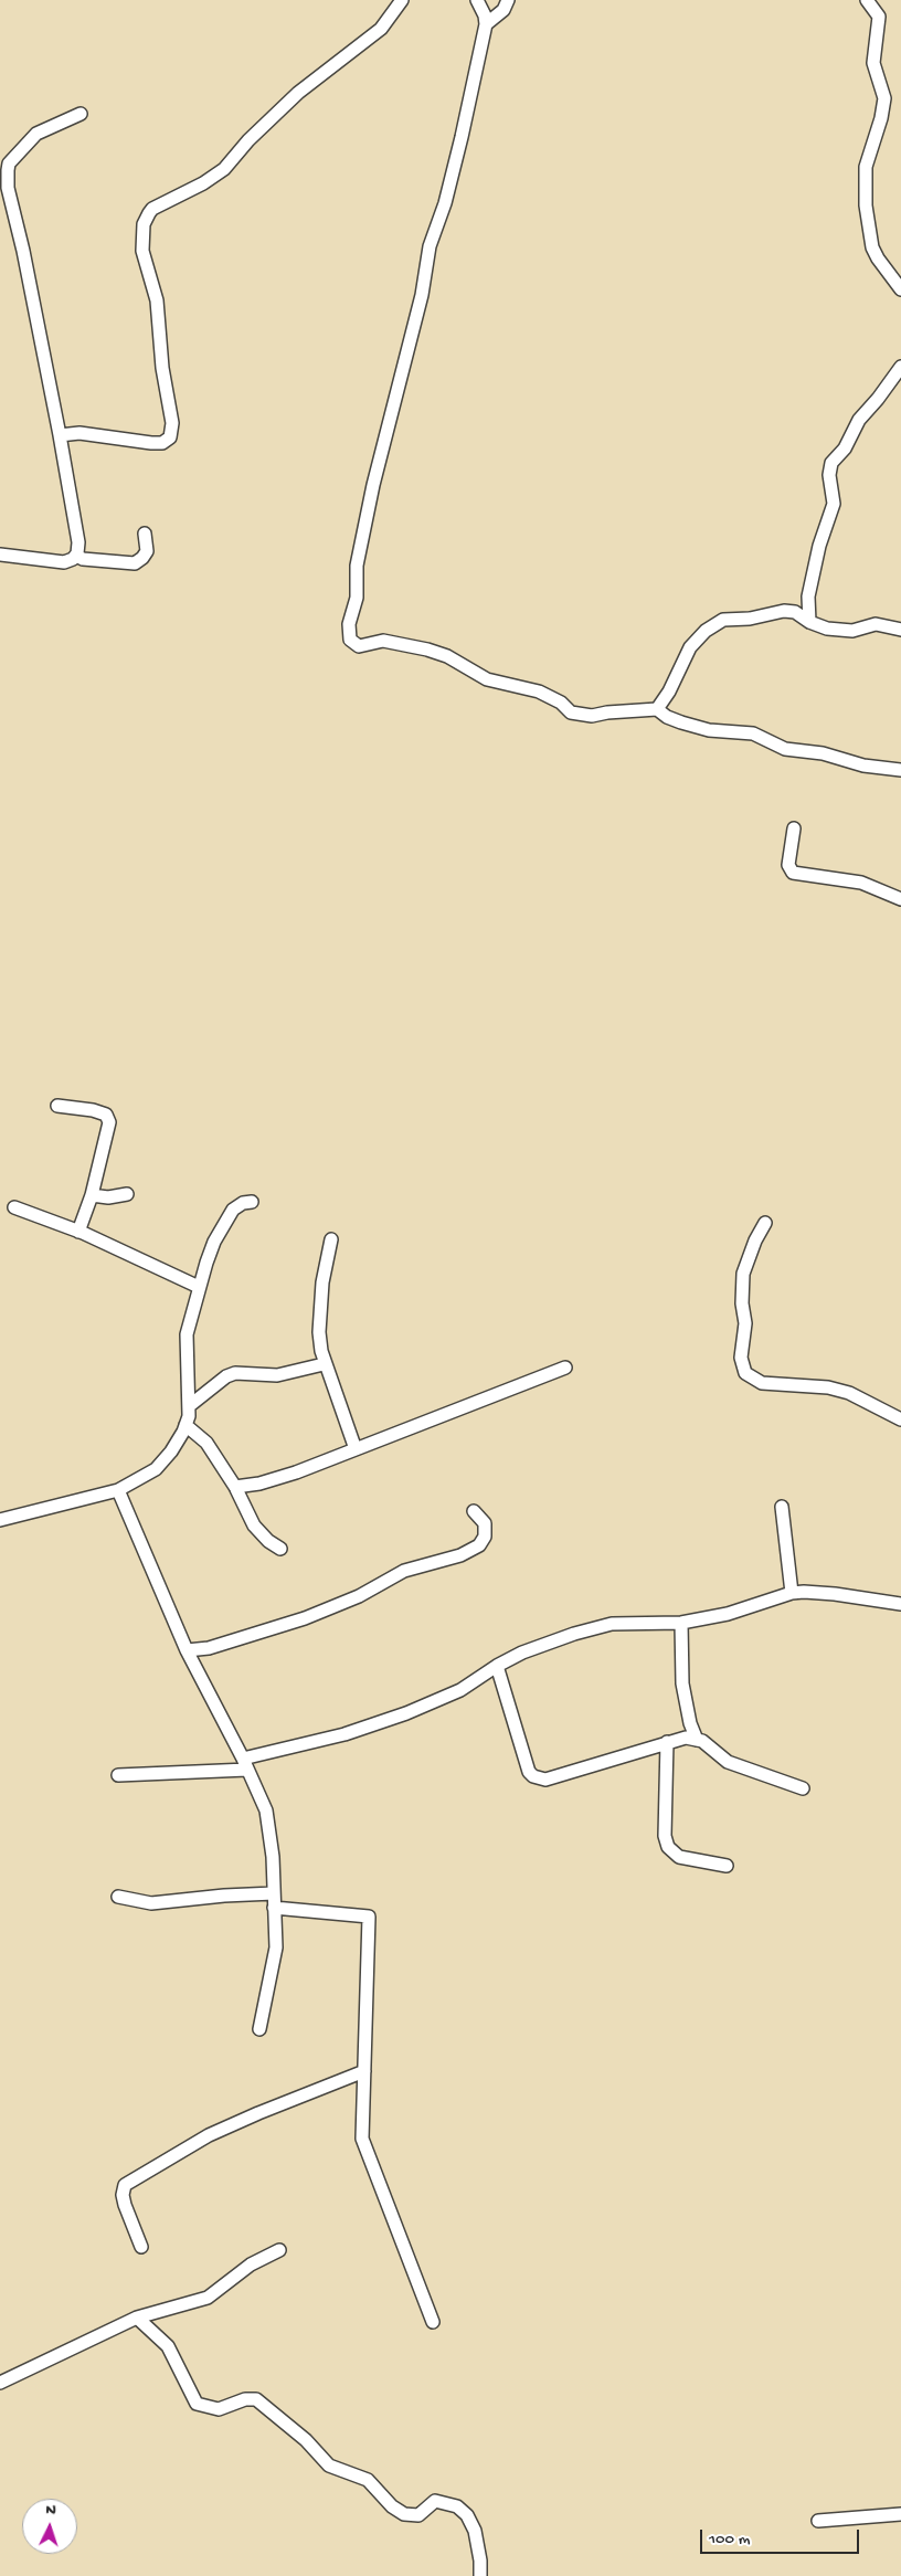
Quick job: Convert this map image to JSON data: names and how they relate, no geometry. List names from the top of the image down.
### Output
{
  "scale_bar": "100 m",
  "north": "top"
}
